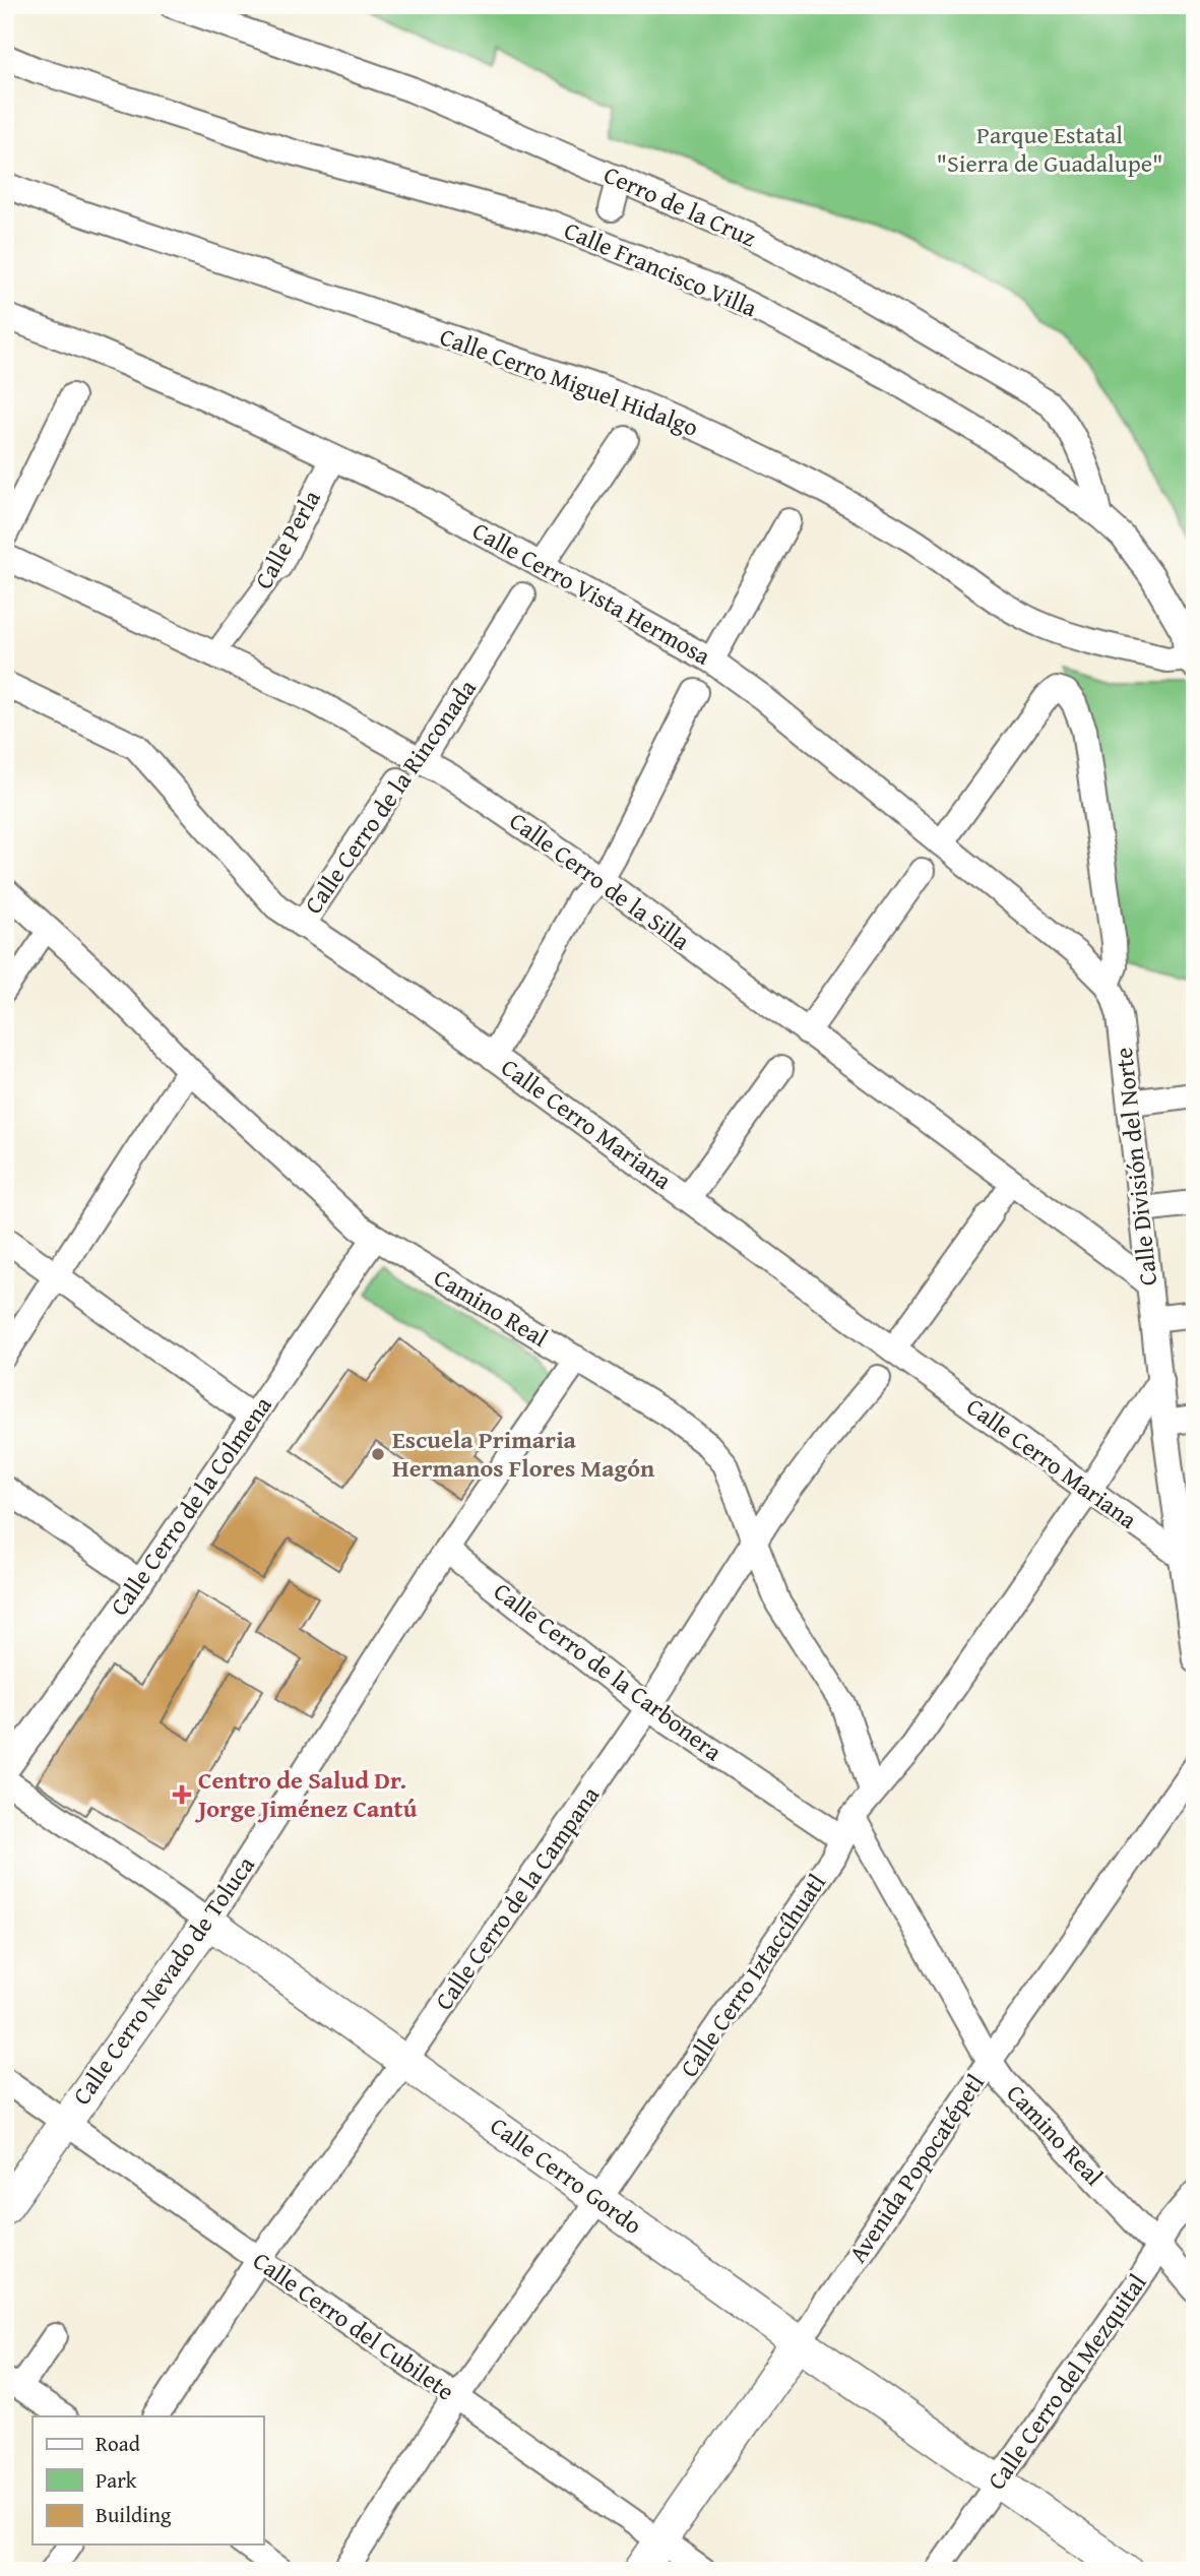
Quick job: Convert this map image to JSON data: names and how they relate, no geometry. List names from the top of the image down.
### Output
{
  "streets": {
    "street": [
      "Cerro de la Cruz",
      "Calle Francisco Villa",
      "Calle Cerro Miguel Hidalgo",
      "Calle Perla",
      "Calle Cerro Vista Hermosa",
      "Calle Cerro de la Rinconada",
      "Calle Cerro de la Silla",
      "Calle Cerro Mariana",
      "Calle División del Norte",
      "Camino Real",
      "Calle Cerro de la Colmena",
      "Calle Cerro de la Carbonera",
      "Calle Cerro de la Campana",
      "Calle Cerro Iztaccíhuatl",
      "Calle Cerro Nevado de Toluca",
      "Avenida Popocatépetl",
      "Calle Cerro Gordo",
      "Calle Cerro del Cubilete",
      "Calle Cerro del Mezquital"
    ]
  },
  "crossings": [
    ["Cerro de la Cruz", "Calle Francisco Villa"],
    ["Calle Francisco Villa", "Calle Cerro Miguel Hidalgo"],
    ["Calle Perla", "Calle Cerro Vista Hermosa"],
    ["Calle Perla", "Calle Cerro de la Silla"],
    ["Calle Cerro Vista Hermosa", "Calle División del Norte"],
    ["Calle Cerro de la Rinconada", "Calle Cerro de la Silla"],
    ["Calle Cerro de la Rinconada", "Calle Cerro Mariana"],
    ["Calle Cerro de la Silla", "Calle División del Norte"],
    ["Calle Cerro Mariana", "Calle División del Norte"],
    ["Calle Cerro Mariana", "Calle Cerro Iztaccíhuatl"],
    ["Calle División del Norte", "Calle Cerro Iztaccíhuatl"],
    ["Camino Real", "Calle Cerro de la Colmena"],
    ["Camino Real", "Calle Cerro de la Carbonera"],
    ["Camino Real", "Calle Cerro de la Campana"],
    ["Camino Real", "Calle Cerro Iztaccíhuatl"],
    ["Camino Real", "Calle Cerro Nevado de Toluca"],
    ["Camino Real", "Avenida Popocatépetl"],
    ["Camino Real", "Calle Cerro del Mezquital"],
    ["Calle Cerro de la Carbonera", "Calle Cerro de la Campana"],
    ["Calle Cerro de la Carbonera", "Calle Cerro Iztaccíhuatl"],
    ["Calle Cerro de la Carbonera", "Calle Cerro Nevado de Toluca"],
    ["Calle Cerro de la Campana", "Calle Cerro Gordo"],
    ["Calle Cerro de la Campana", "Calle Cerro del Cubilete"],
    ["Calle Cerro Iztaccíhuatl", "Calle Cerro Gordo"],
    ["Calle Cerro Iztaccíhuatl", "Calle Cerro del Cubilete"],
    ["Calle Cerro Nevado de Toluca", "Calle Cerro Gordo"],
    ["Calle Cerro Nevado de Toluca", "Calle Cerro del Cubilete"],
    ["Avenida Popocatépetl", "Calle Cerro Gordo"],
    ["Avenida Popocatépetl", "Calle Cerro del Cubilete"],
    ["Calle Cerro Gordo", "Calle Cerro del Mezquital"]
  ],
  "parks": ["Parque Estatal \"Sierra de Guadalupe\""],
  "places": {
    "other": ["Escuela Primaria Hermanos Flores Magón"],
    "health": ["Centro de Salud Dr. Jorge Jiménez Cantú"]
  },
  "legend": ["Road", "Park", "Building"]
}
